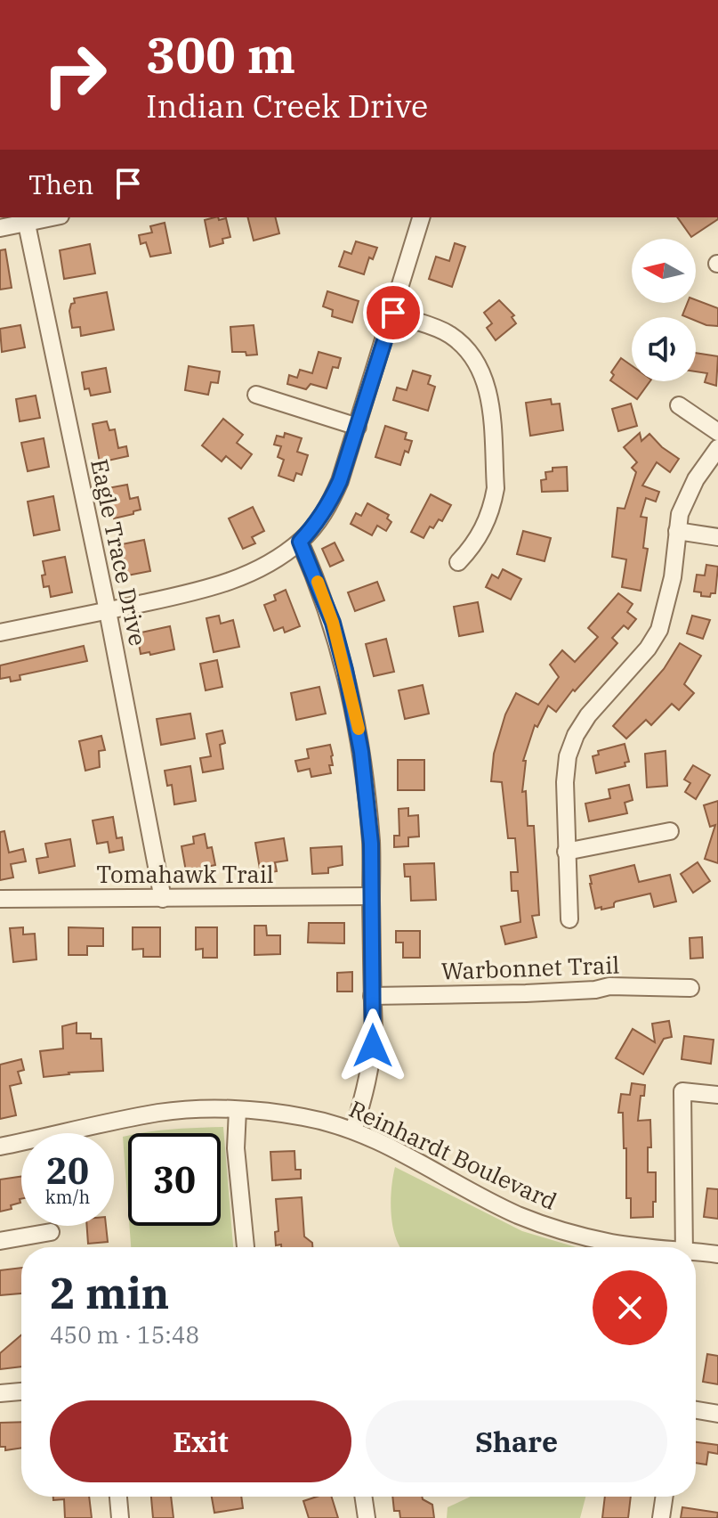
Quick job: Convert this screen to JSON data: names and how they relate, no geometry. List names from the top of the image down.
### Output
{
  "streets": {
    "street": [
      "Eagle Trace Drive",
      "Tomahawk Trail",
      "Warbonnet Trail",
      "Reinhardt Boulevard"
    ]
  },
  "crossings": [
    ["Eagle Trace Drive", "Tomahawk Trail"]
  ],
  "north": "left",
  "page": {
    "turn": ["300 m", "Indian Creek Drive"],
    "then": "Then",
    "speed": "20 km/h",
    "limit": "30",
    "heading": ["2 min", "450 m · 15:48"],
    "buttons": ["Exit", "Share"]
  }
}
